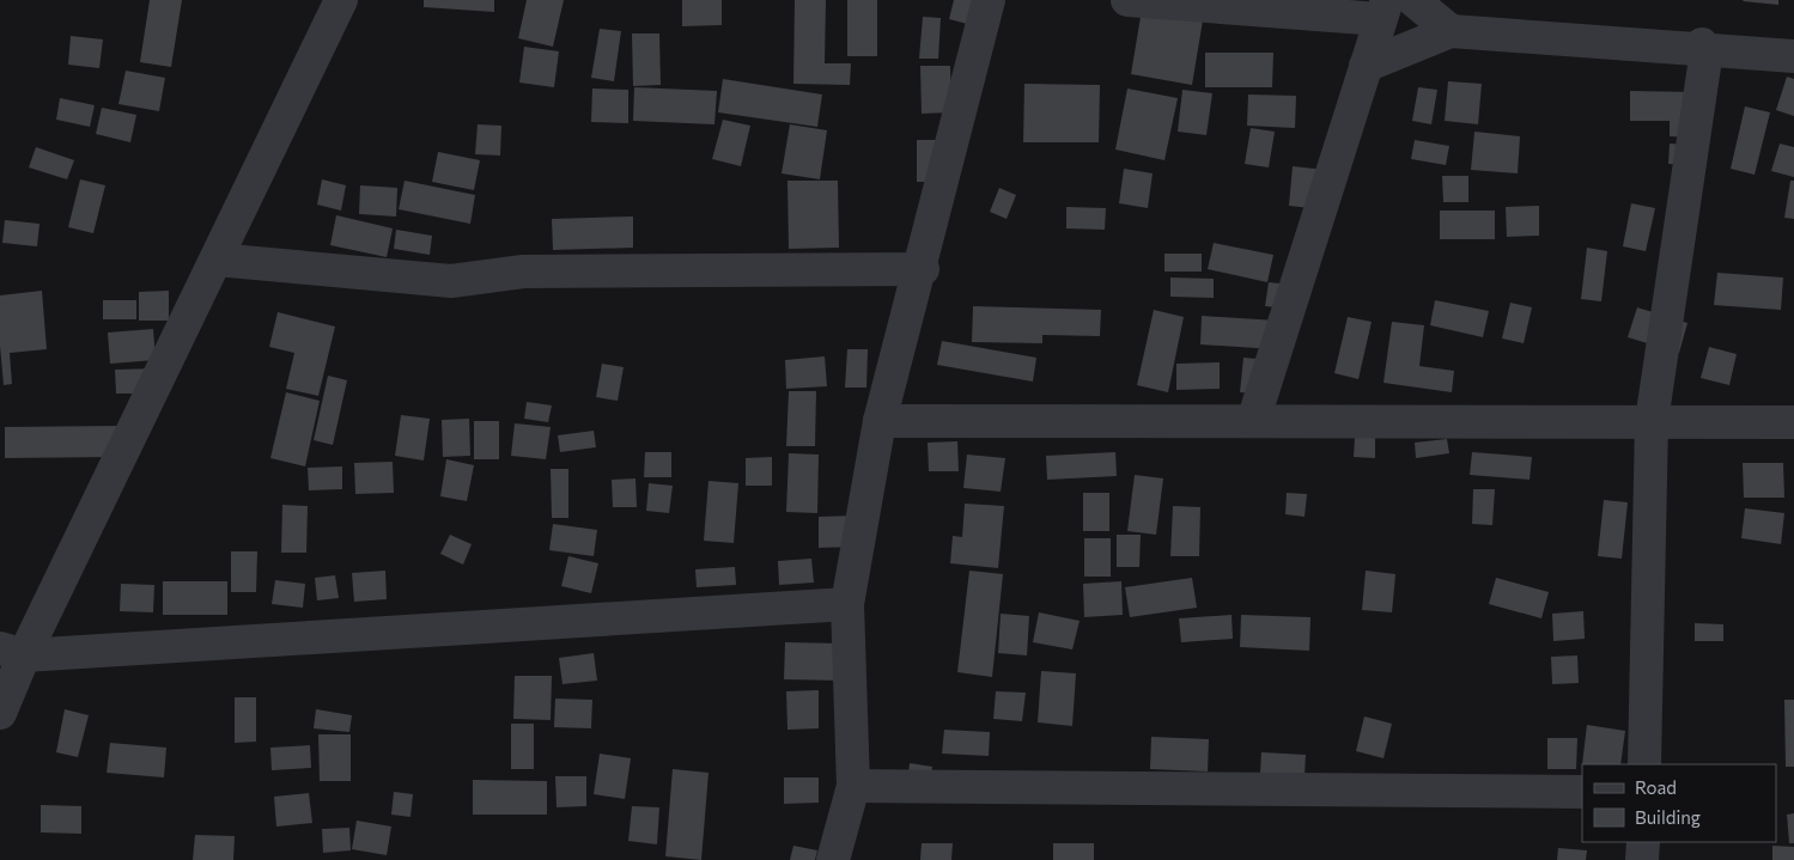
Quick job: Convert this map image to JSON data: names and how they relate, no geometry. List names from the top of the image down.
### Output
{
  "legend": ["Road", "Building"]
}
